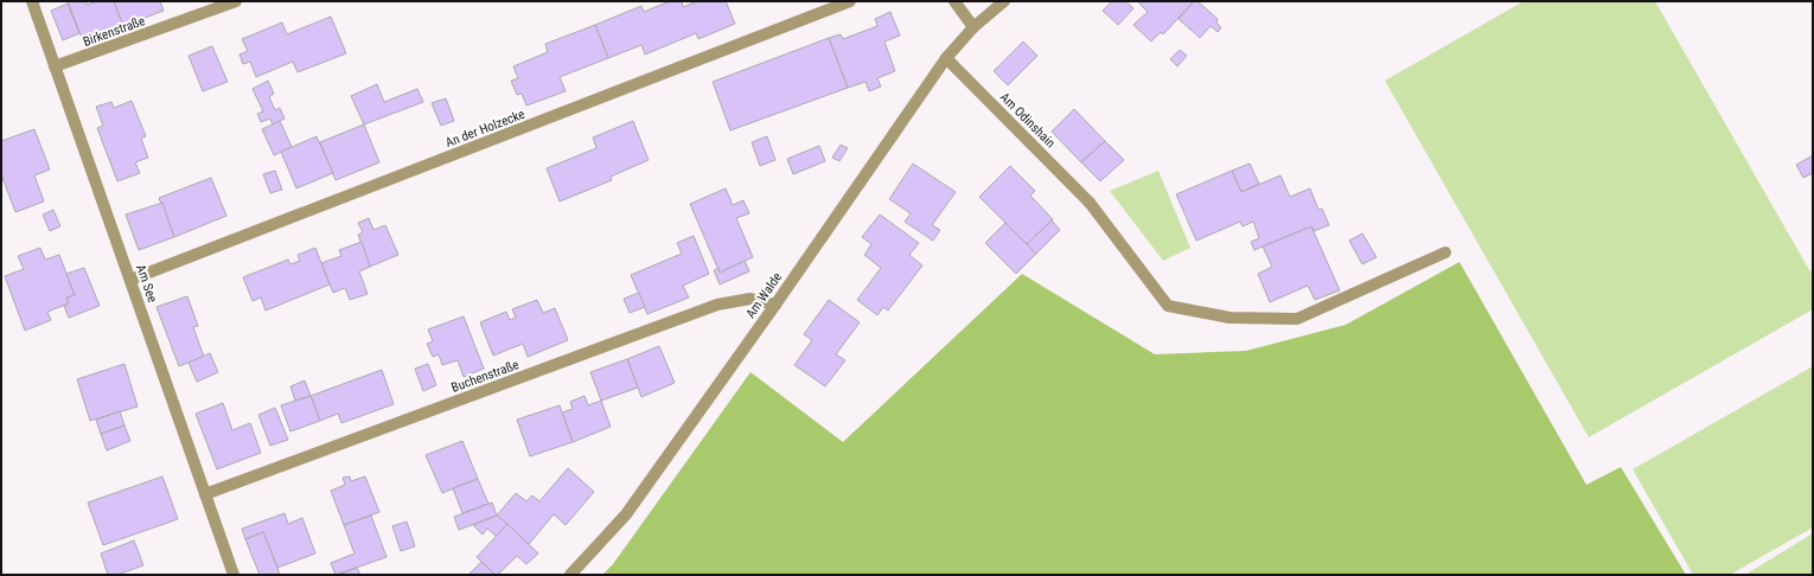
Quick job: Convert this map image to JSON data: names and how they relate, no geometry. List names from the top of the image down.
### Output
{
  "streets": {
    "street": [
      "Birkenstraße",
      "Am Odinshain",
      "An der Holzecke",
      "Am See",
      "Am Walde",
      "Buchenstraße"
    ]
  },
  "crossings": [
    ["Birkenstraße", "Am See"],
    ["Am Odinshain", "Am Walde"],
    ["An der Holzecke", "Am See"],
    ["Am See", "Buchenstraße"],
    ["Am Walde", "Buchenstraße"]
  ]
}
